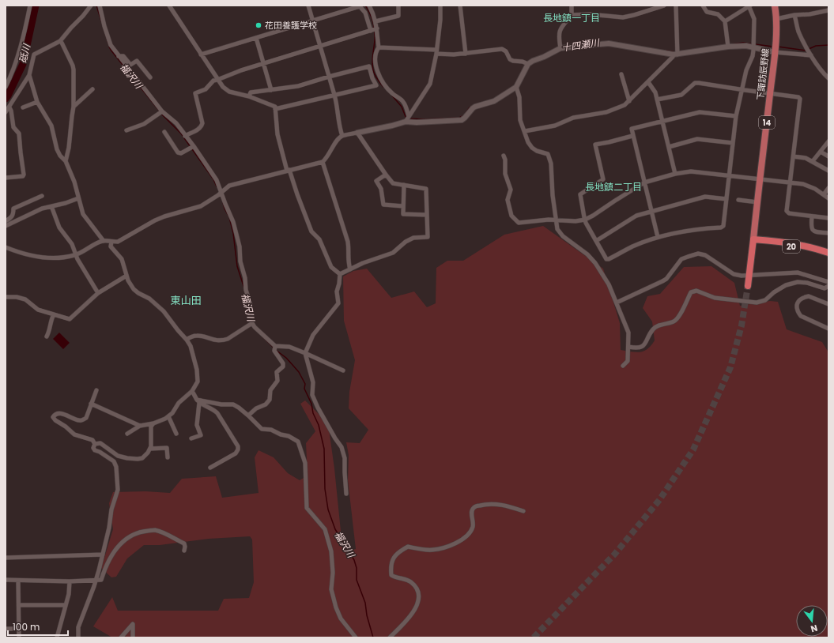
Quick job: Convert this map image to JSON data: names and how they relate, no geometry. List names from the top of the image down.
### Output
{
  "streets": {
    "highway": ["20"],
    "main road": ["下諏訪辰野線", "14"]
  },
  "crossings": [
    ["下諏訪辰野線", "20"]
  ],
  "districts": ["長地鎮一丁目", "長地鎮二丁目", "東山田"],
  "water": ["十四瀬川", "砥川", "福沢川"],
  "places": ["花田養護学校"],
  "scale_bar": "100 m",
  "north": "bottom"
}
